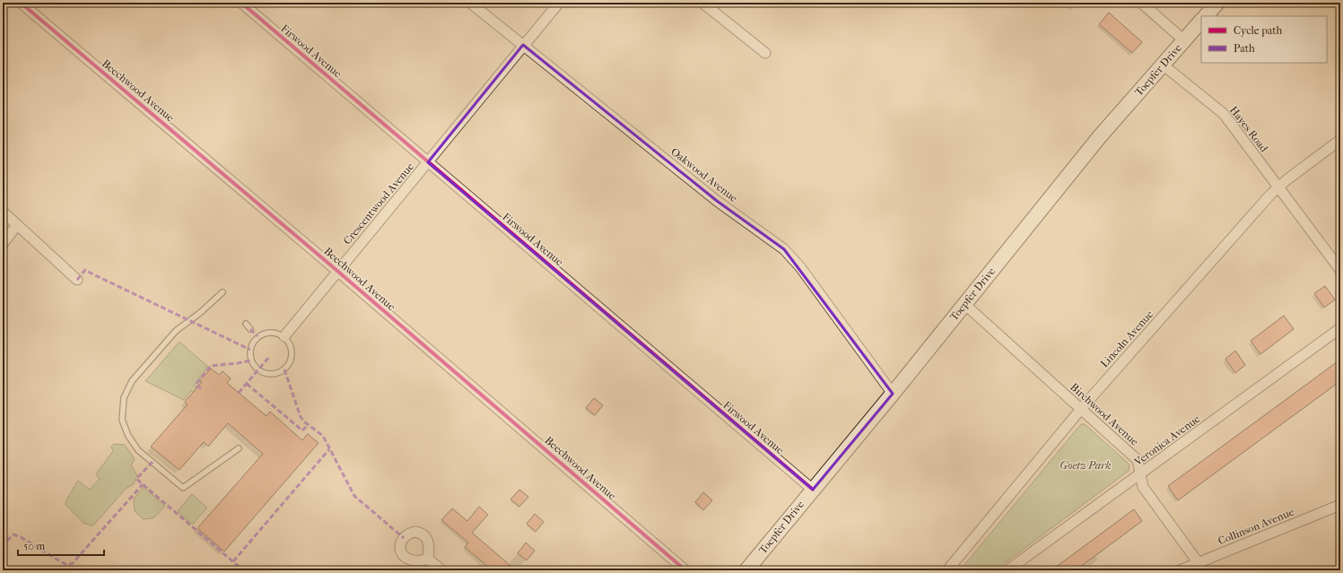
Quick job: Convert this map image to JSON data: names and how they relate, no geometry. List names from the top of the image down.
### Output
{
  "streets": {
    "street": [
      "Firwood Avenue",
      "Toepfer Drive",
      "Beechwood Avenue",
      "Hayes Road",
      "Oakwood Avenue",
      "Crescentwood Avenue",
      "Lincoln Avenue",
      "Birchwood Avenue",
      "Veronica Avenue",
      "Collinson Avenue"
    ]
  },
  "crossings": [
    ["Firwood Avenue", "Toepfer Drive"],
    ["Firwood Avenue", "Crescentwood Avenue"],
    ["Toepfer Drive", "Hayes Road"],
    ["Toepfer Drive", "Oakwood Avenue"],
    ["Toepfer Drive", "Birchwood Avenue"],
    ["Beechwood Avenue", "Crescentwood Avenue"],
    ["Hayes Road", "Lincoln Avenue"],
    ["Oakwood Avenue", "Crescentwood Avenue"],
    ["Lincoln Avenue", "Birchwood Avenue"],
    ["Birchwood Avenue", "Veronica Avenue"],
    ["Birchwood Avenue", "Collinson Avenue"]
  ],
  "parks": ["Goetz Park"],
  "legend": ["Cycle path", "Path"],
  "scale_bar": "50 m"
}
